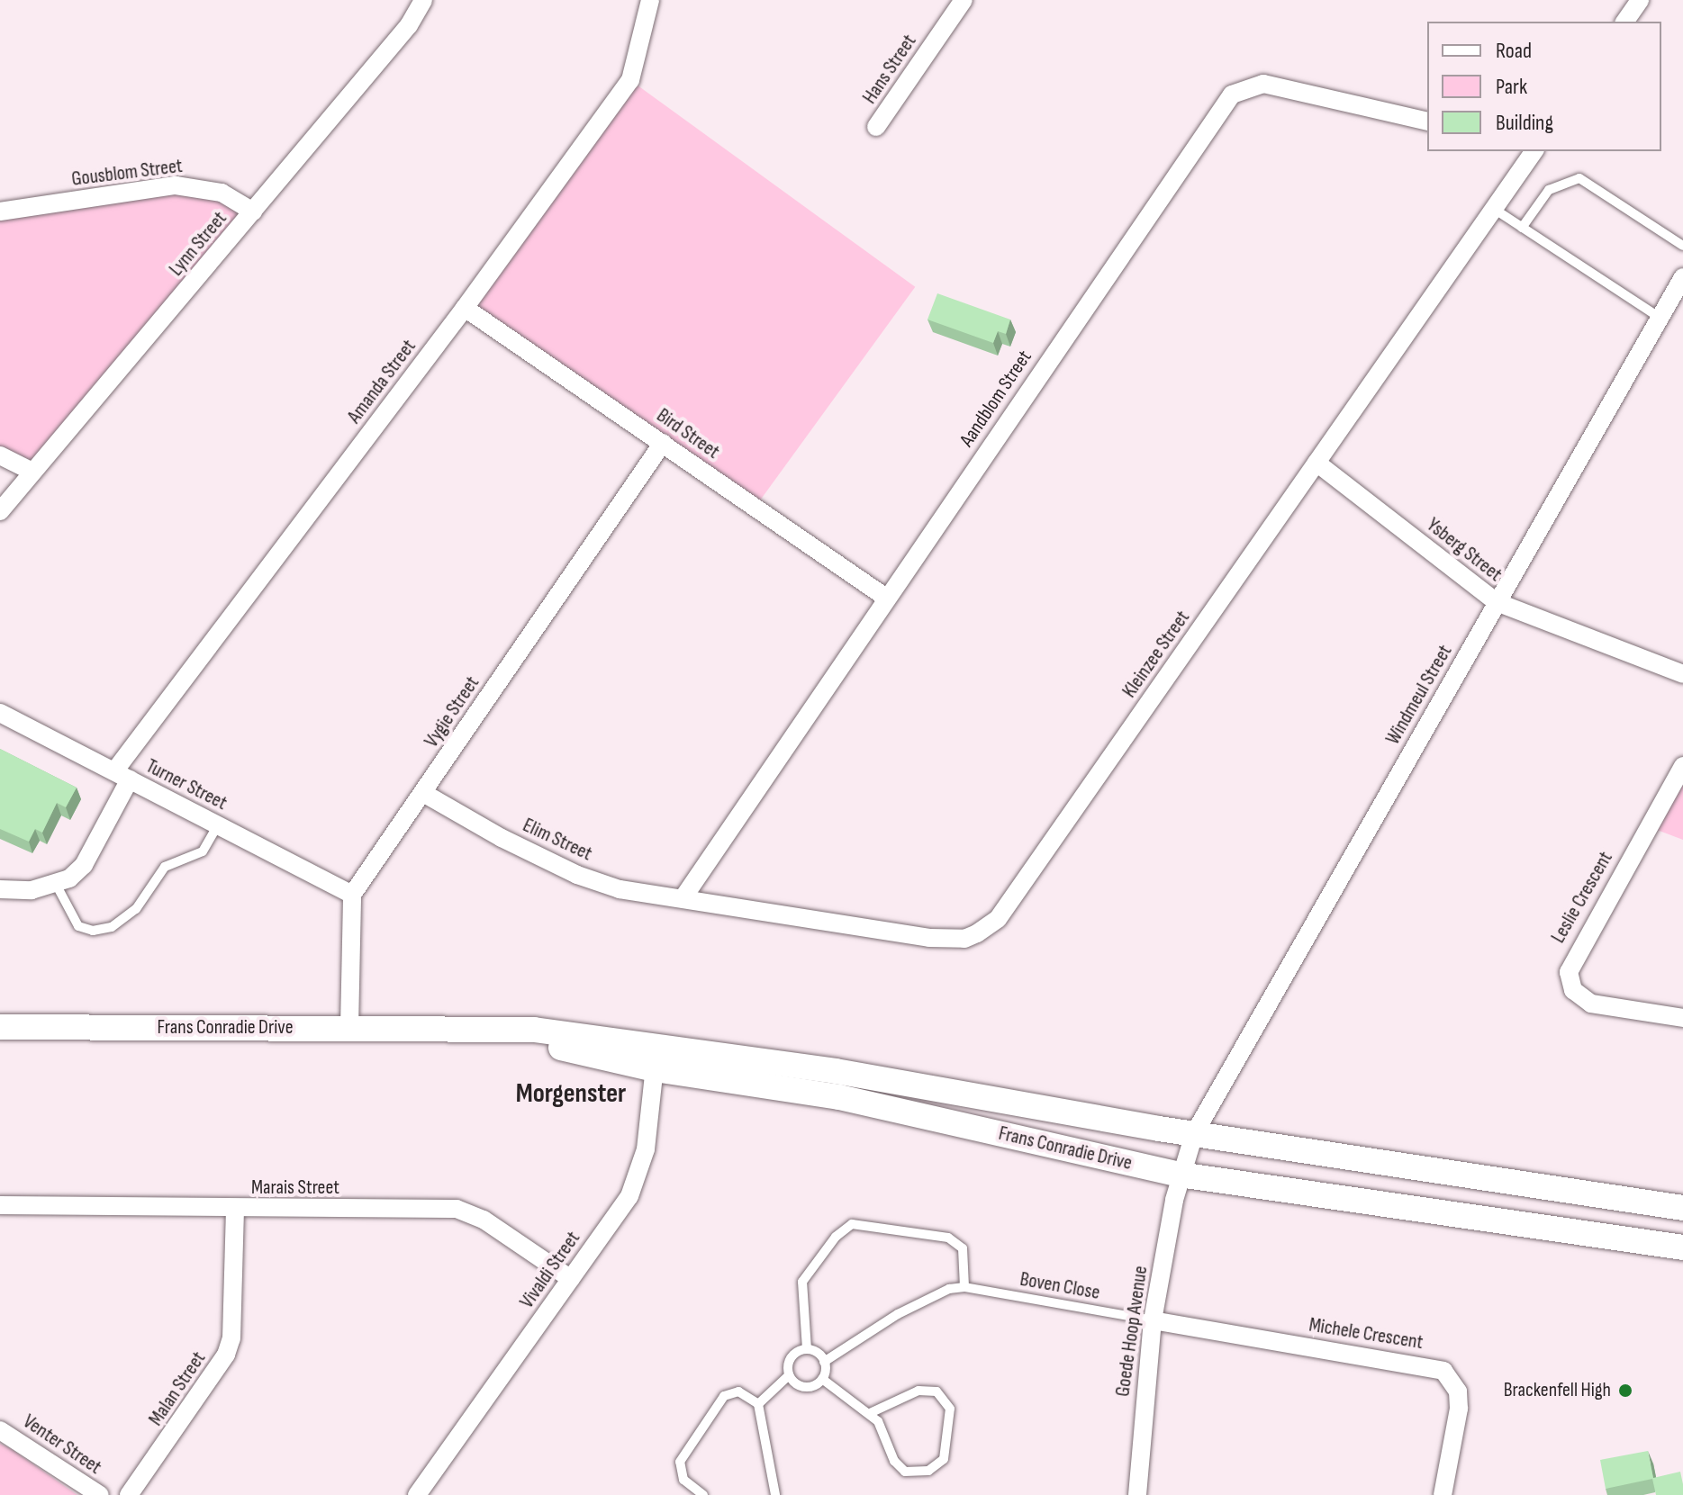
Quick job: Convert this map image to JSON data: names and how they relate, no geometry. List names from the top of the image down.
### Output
{
  "streets": {
    "street": [
      "Hans Street",
      "Gousblom Street",
      "Lynn Street",
      "Amanda Street",
      "Aandblom Street",
      "Bird Street",
      "Ysberg Street",
      "Kleinzee Street",
      "Windmeul Street",
      "Vygie Street",
      "Turner Street",
      "Elim Street",
      "Leslie Crescent",
      "Frans Conradie Drive",
      "Marais Street",
      "Vivaldi Street",
      "Goede Hoop Avenue",
      "Michele Crescent",
      "Malan Street",
      "Venter Street"
    ],
    "lane": ["Boven Close"]
  },
  "crossings": [
    ["Gousblom Street", "Lynn Street"],
    ["Amanda Street", "Bird Street"],
    ["Amanda Street", "Turner Street"],
    ["Aandblom Street", "Bird Street"],
    ["Aandblom Street", "Kleinzee Street"],
    ["Aandblom Street", "Elim Street"],
    ["Bird Street", "Vygie Street"],
    ["Ysberg Street", "Kleinzee Street"],
    ["Ysberg Street", "Windmeul Street"],
    ["Kleinzee Street", "Elim Street"],
    ["Windmeul Street", "Frans Conradie Drive"],
    ["Windmeul Street", "Goede Hoop Avenue"],
    ["Vygie Street", "Turner Street"],
    ["Vygie Street", "Elim Street"],
    ["Frans Conradie Drive", "Vivaldi Street"],
    ["Frans Conradie Drive", "Goede Hoop Avenue"],
    ["Marais Street", "Vivaldi Street"],
    ["Marais Street", "Malan Street"],
    ["Boven Close", "Goede Hoop Avenue"],
    ["Boven Close", "Michele Crescent"],
    ["Goede Hoop Avenue", "Michele Crescent"]
  ],
  "districts": ["Morgenster"],
  "places": ["Brackenfell High"],
  "legend": ["Road", "Park", "Building"]
}
